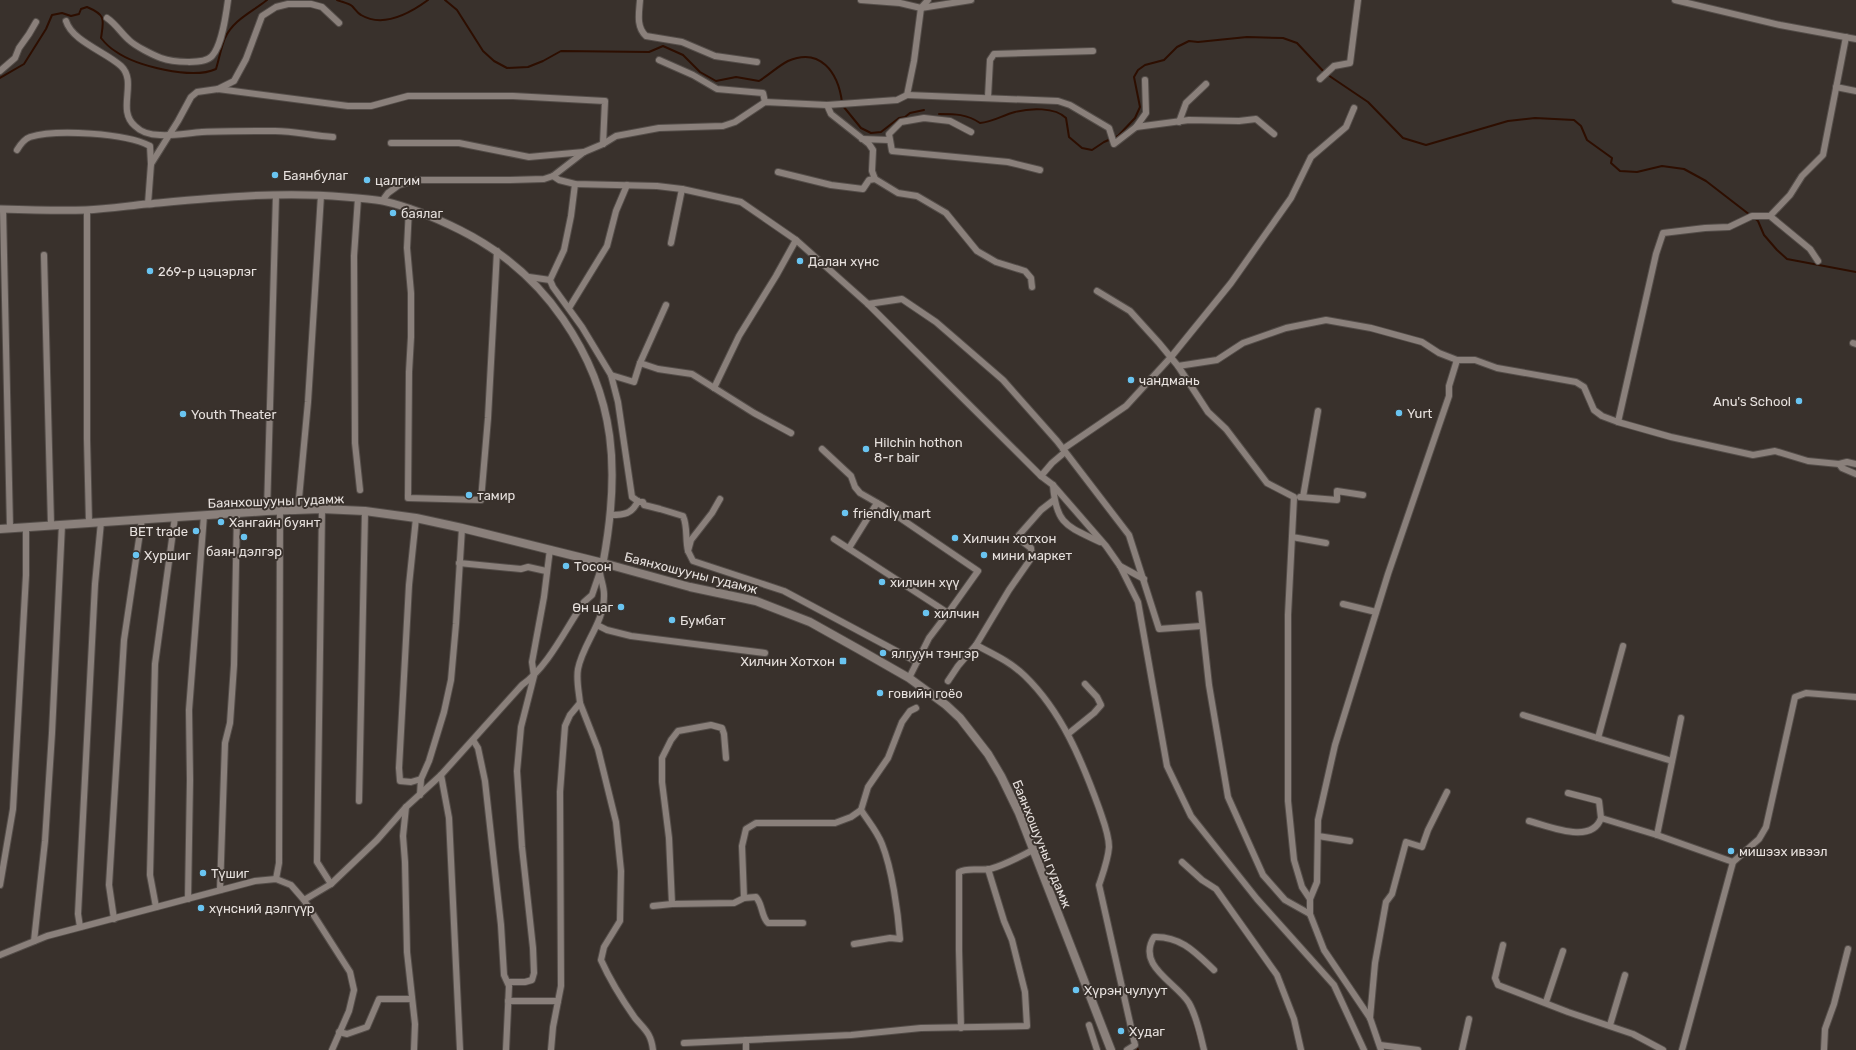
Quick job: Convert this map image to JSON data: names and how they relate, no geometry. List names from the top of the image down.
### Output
{
  "streets": {
    "main road": ["Баянхошууны гудамж"]
  },
  "places": {
    "other": [
      "Баянбулаг",
      "цалгим",
      "баялаг",
      "Далан хүнс",
      "269-р цэцэрлэг",
      "чандмань",
      "Anu's School",
      "Yurt",
      "Youth Theater",
      "Hilchin hothon 8-r bair",
      "тамир",
      "friendly mart",
      "Хангайн буянт",
      "BET trade",
      "баян дэлгэр",
      "Хилчин хотхон",
      "Хуршиг",
      "мини маркет",
      "Тосон",
      "хилчин хүү",
      "Өн цаг",
      "хилчин",
      "Бумбат",
      "ялгуун тэнгэр",
      "говийн гоёо",
      "мишээх ивээл",
      "Түшиг",
      "хүнсний дэлгүүр",
      "Хүрэн чулуут",
      "Худаг"
    ],
    "transit": ["Хилчин Хотхон"]
  }
}
